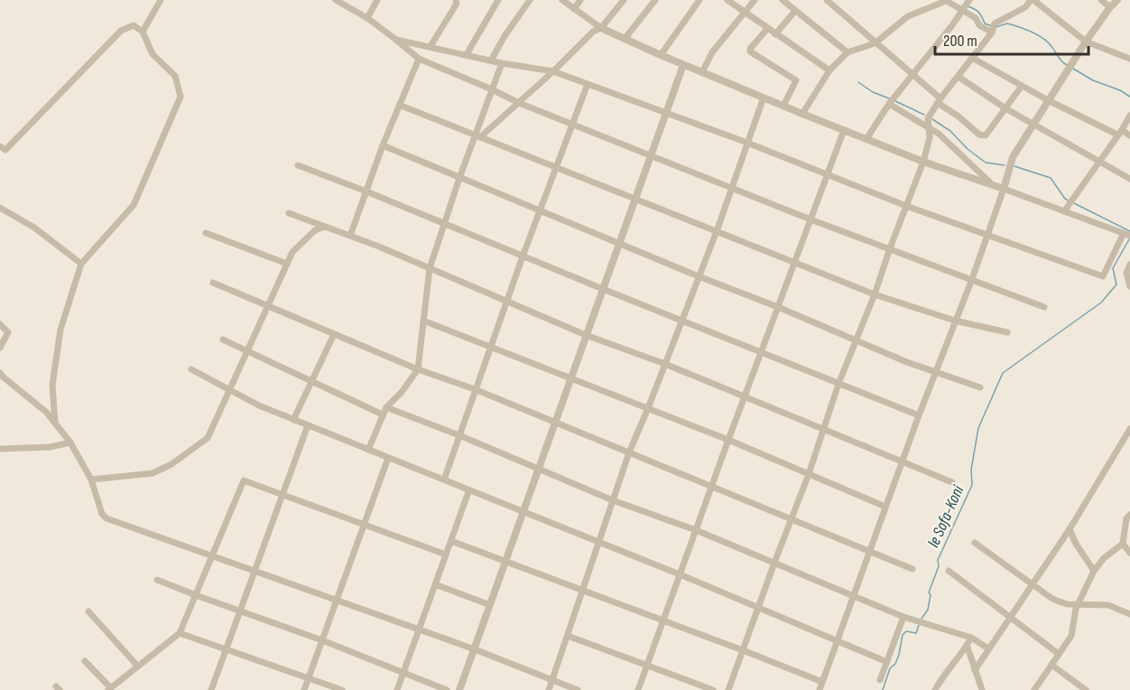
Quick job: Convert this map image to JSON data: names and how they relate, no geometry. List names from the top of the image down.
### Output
{
  "water": ["le Sofa-Koni"],
  "scale_bar": "200 m"
}
